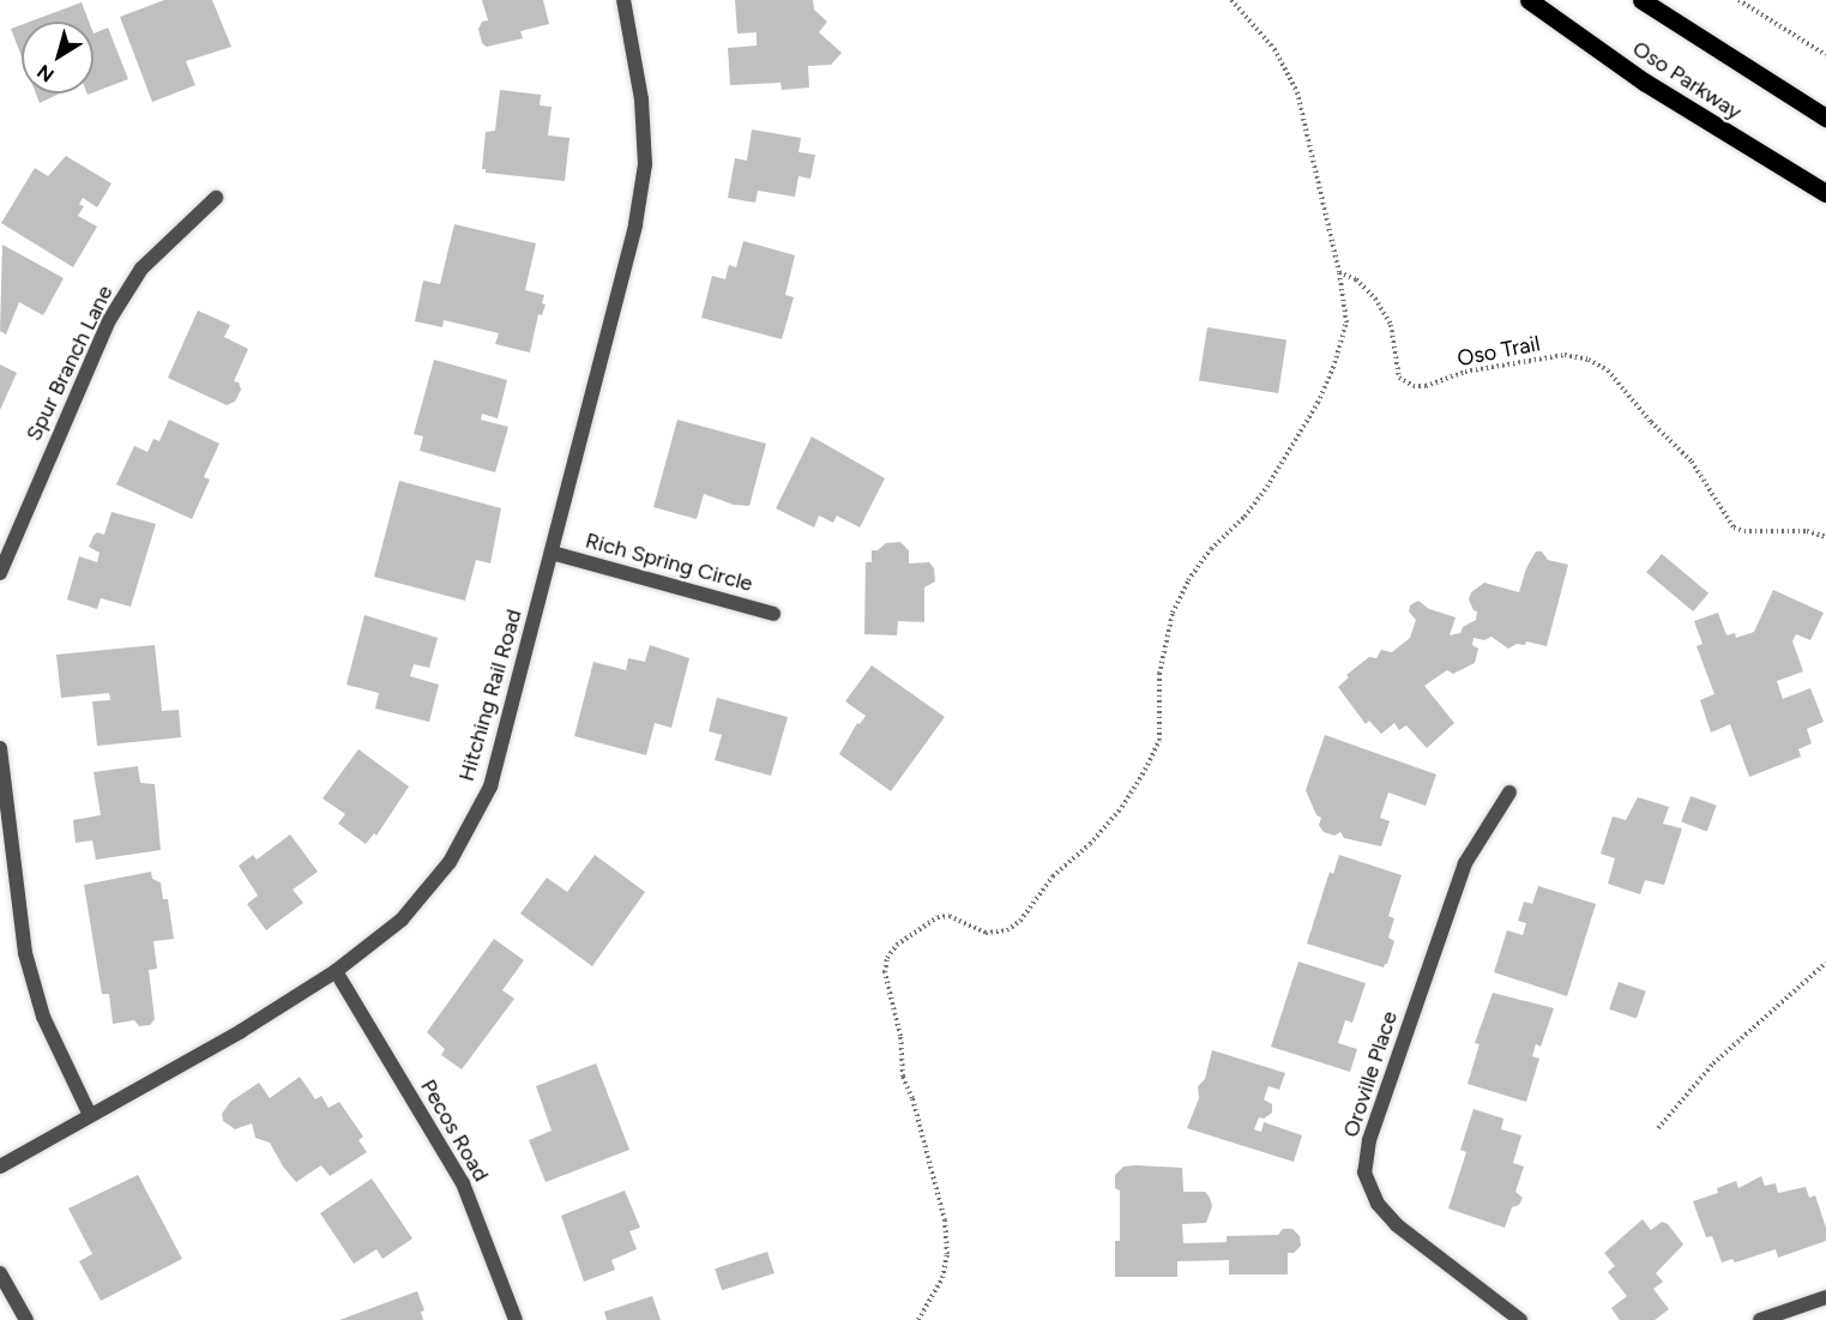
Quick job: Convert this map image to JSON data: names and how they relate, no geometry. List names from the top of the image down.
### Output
{
  "streets": {
    "main road": ["Oso Parkway"],
    "street": [
      "Spur Branch Lane",
      "Rich Spring Circle",
      "Hitching Rail Road",
      "Oroville Place",
      "Pecos Road"
    ],
    "path": ["Oso Trail"]
  },
  "crossings": [
    ["Rich Spring Circle", "Hitching Rail Road"],
    ["Hitching Rail Road", "Pecos Road"]
  ],
  "north": "bottom left"
}
